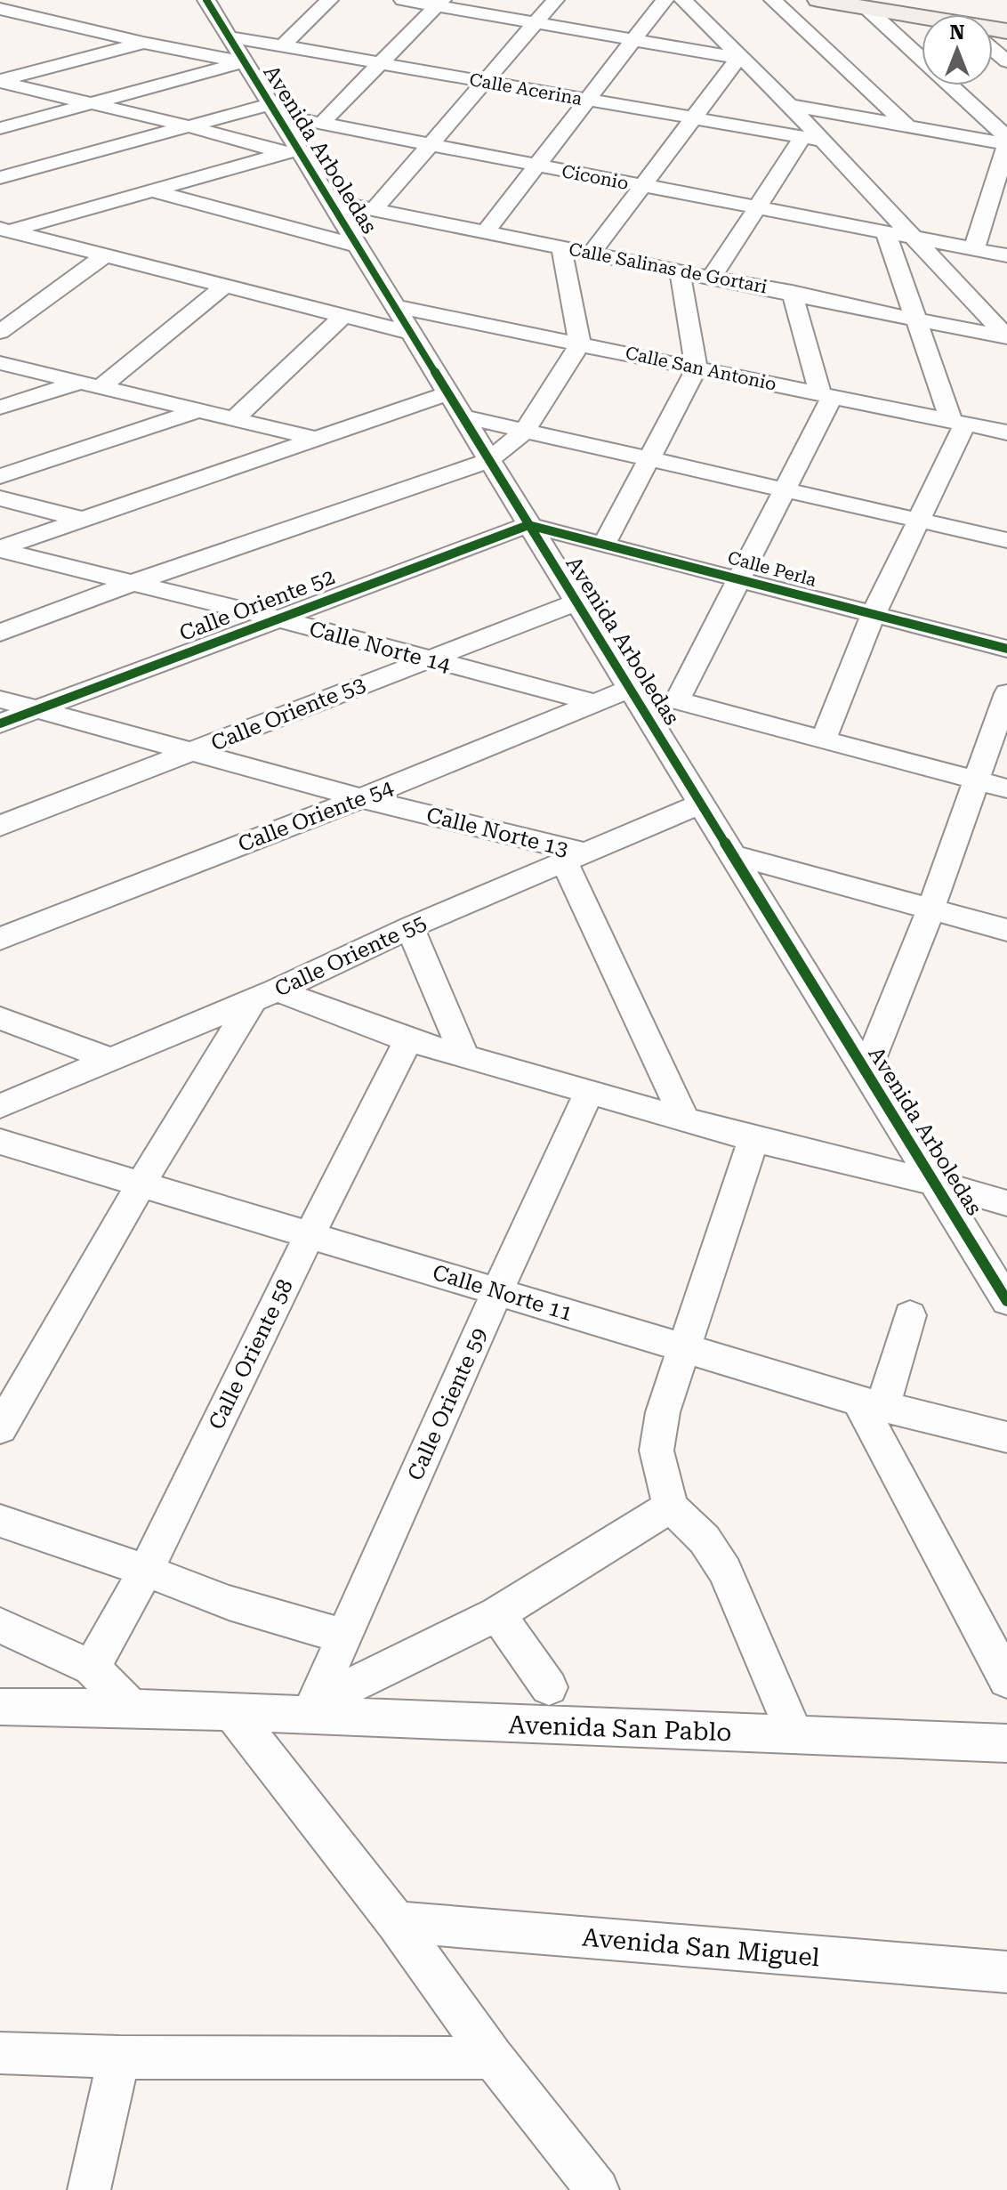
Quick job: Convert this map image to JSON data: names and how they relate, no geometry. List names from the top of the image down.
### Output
{
  "streets": {
    "street": [
      "Calle Acerina",
      "Avenida Arboledas",
      "Ciconio",
      "Calle Salinas de Gortari",
      "Calle San Antonio",
      "Calle Perla",
      "Calle Oriente 52",
      "Calle Norte 14",
      "Calle Oriente 53",
      "Calle Oriente 54",
      "Calle Norte 13",
      "Calle Oriente 55",
      "Calle Norte 11",
      "Calle Oriente 58",
      "Calle Oriente 59",
      "Avenida San Pablo",
      "Avenida San Miguel"
    ]
  },
  "crossings": [
    ["Calle Acerina", "Avenida Arboledas"],
    ["Avenida Arboledas", "Ciconio"],
    ["Avenida Arboledas", "Calle Salinas de Gortari"],
    ["Avenida Arboledas", "Calle San Antonio"],
    ["Avenida Arboledas", "Calle Perla"],
    ["Avenida Arboledas", "Calle Oriente 52"],
    ["Avenida Arboledas", "Calle Oriente 53"],
    ["Avenida Arboledas", "Calle Oriente 54"],
    ["Avenida Arboledas", "Calle Oriente 55"],
    ["Calle Perla", "Calle Oriente 52"],
    ["Calle Oriente 52", "Calle Norte 14"],
    ["Calle Oriente 52", "Calle Norte 13"],
    ["Calle Norte 14", "Calle Oriente 53"],
    ["Calle Norte 14", "Calle Oriente 54"],
    ["Calle Oriente 53", "Calle Norte 13"],
    ["Calle Oriente 54", "Calle Norte 13"],
    ["Calle Norte 13", "Calle Oriente 55"],
    ["Calle Norte 11", "Calle Oriente 58"],
    ["Calle Norte 11", "Calle Oriente 59"],
    ["Calle Oriente 59", "Avenida San Pablo"]
  ],
  "north": "top"
}
